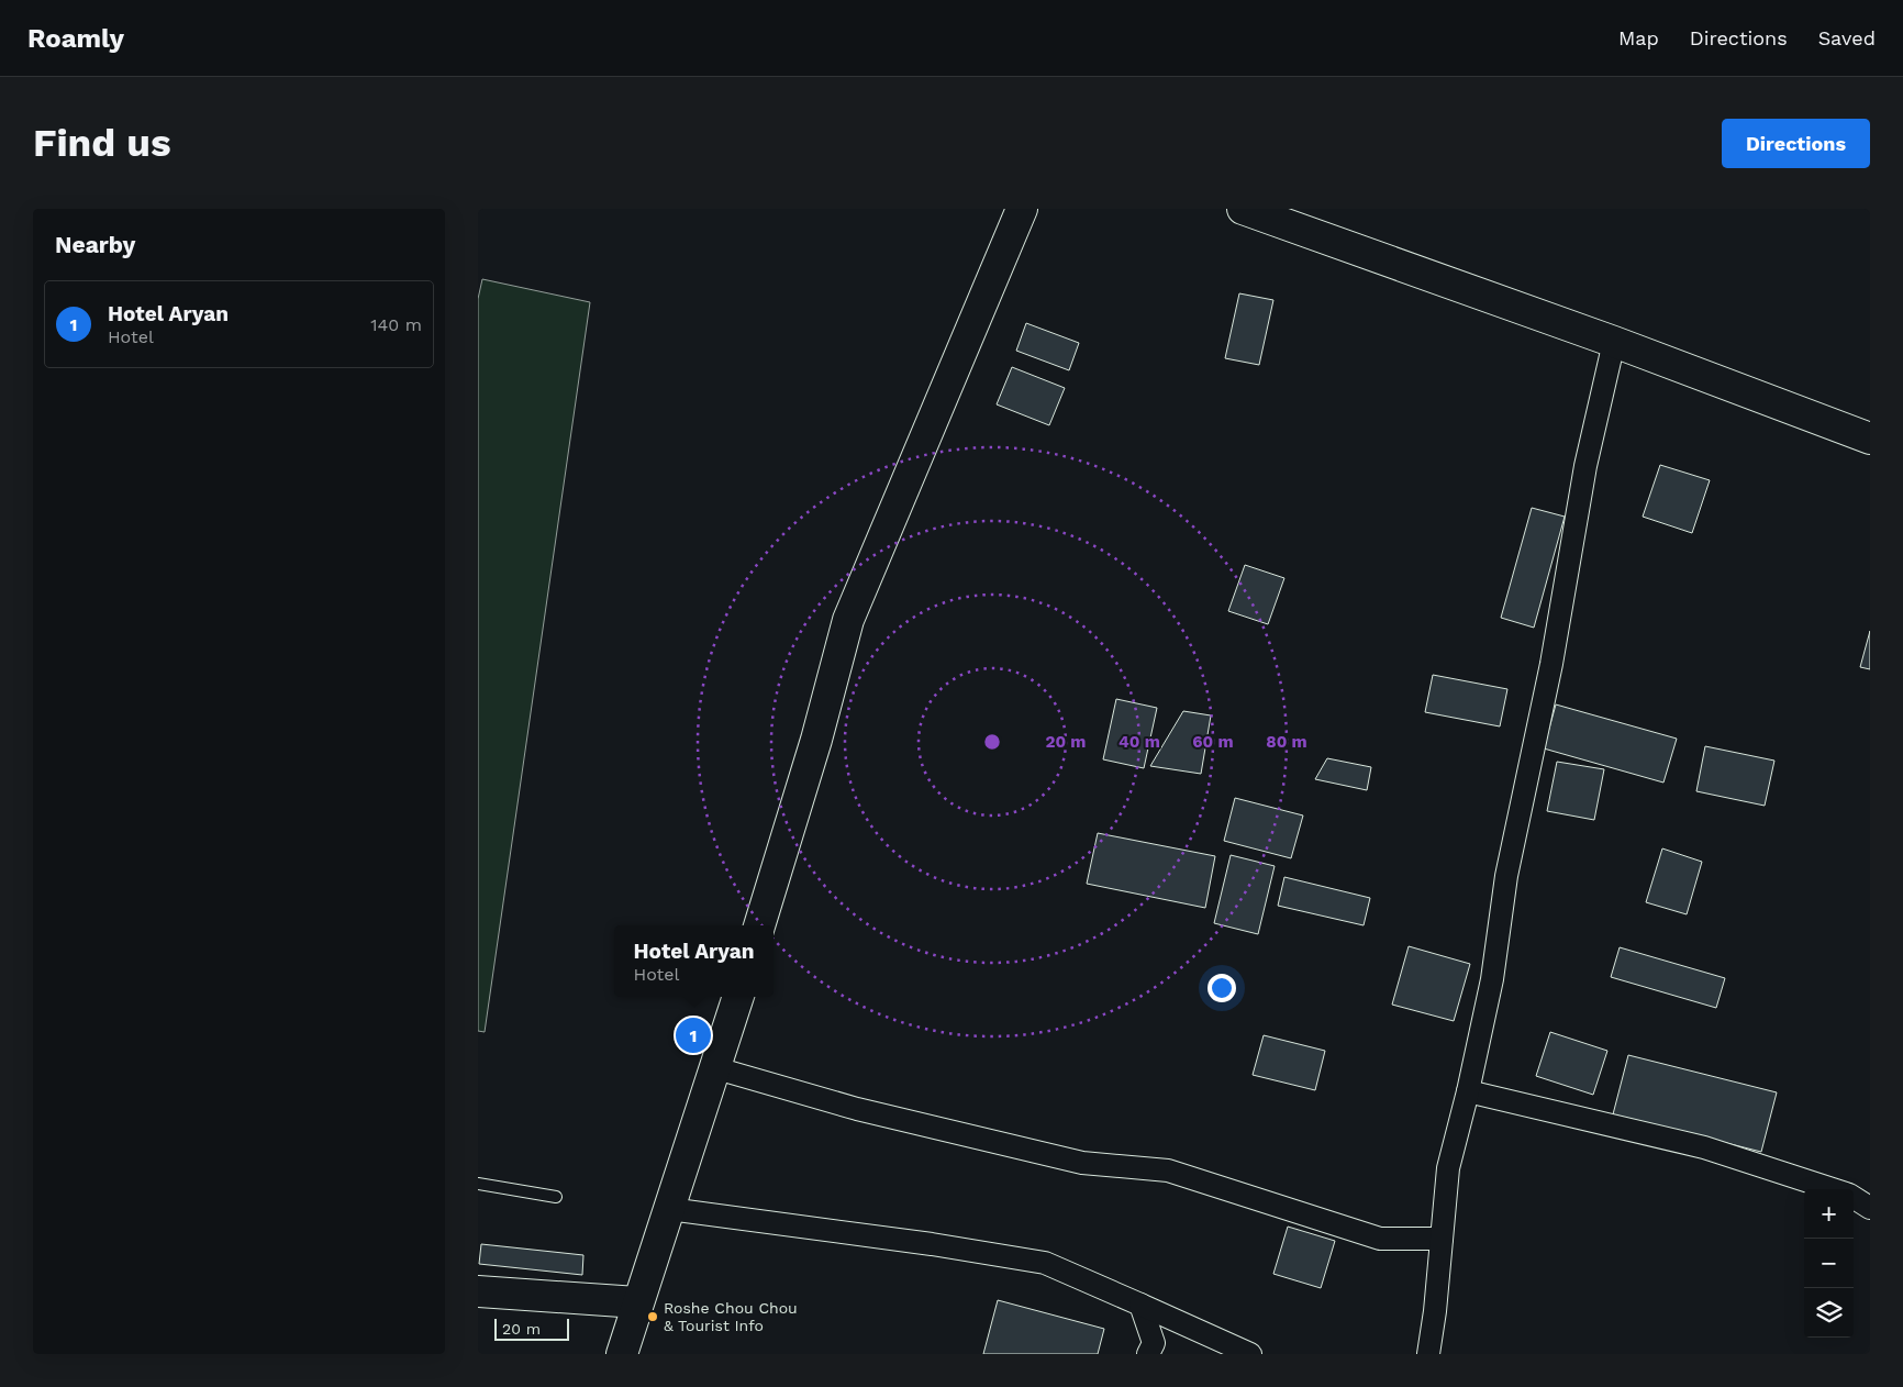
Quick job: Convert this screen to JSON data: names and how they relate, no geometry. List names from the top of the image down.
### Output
{
  "places": ["Roshe Chou Chou & Tourist Info"],
  "scale_bar": "20 m",
  "page": {
    "header": "Roamly",
    "nav": ["Map", "Directions", "Saved"],
    "buttons": "Directions",
    "title": "Find us",
    "heading": "Nearby",
    "list": [
      {
        "mark": "1",
        "name": "Hotel Aryan",
        "note": "Hotel",
        "value": "140 m"
      }
    ],
    "popup": ["Hotel Aryan", "Hotel"],
    "pins": "1",
    "map_buttons": ["+", "−"],
    "scale": "20 m"
  },
  "rings": [
    "20 m",
    "40 m",
    "60 m",
    "80 m"
  ]
}
